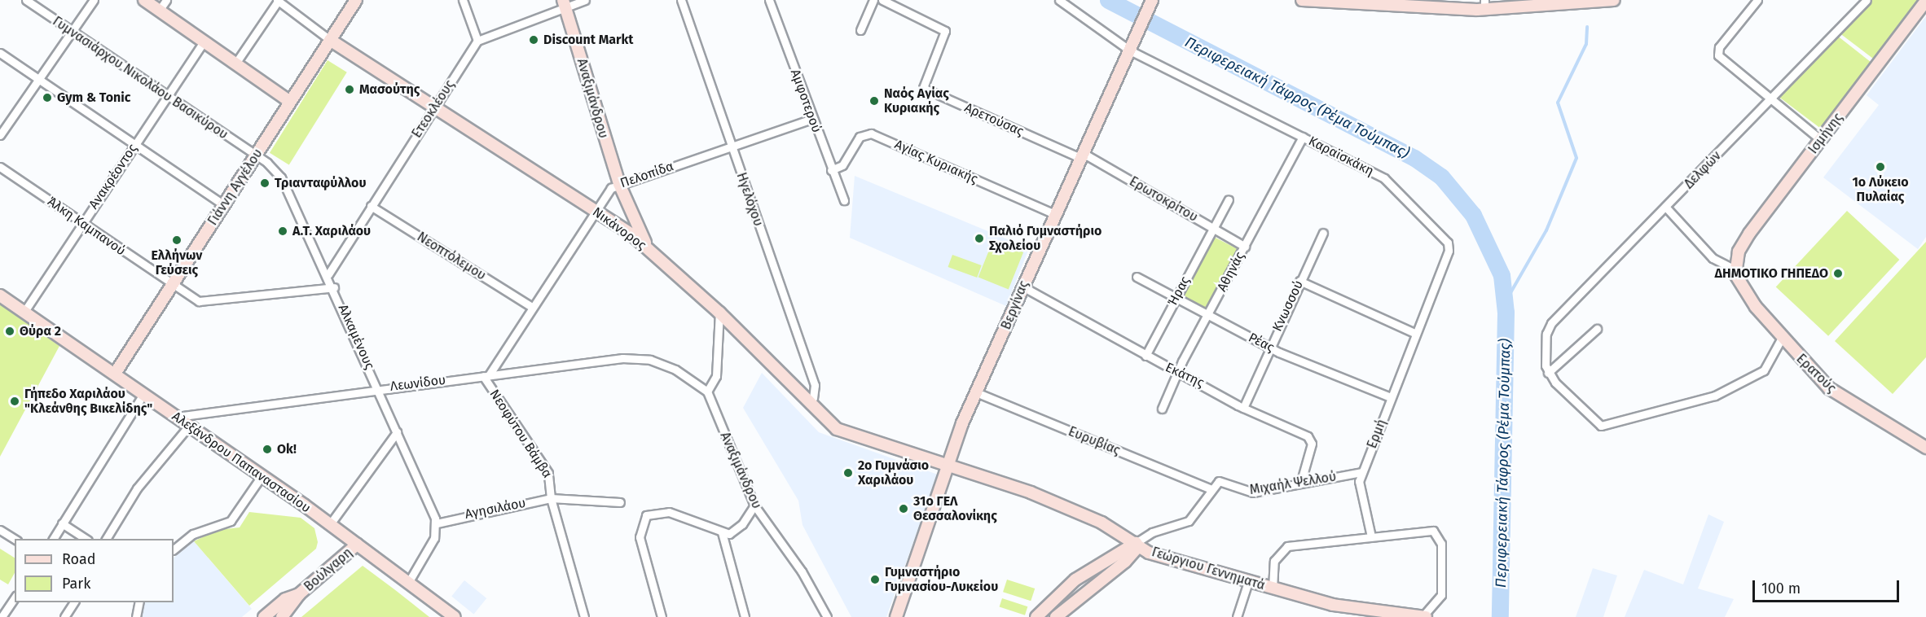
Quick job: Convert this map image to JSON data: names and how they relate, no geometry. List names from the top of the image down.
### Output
{
  "streets": {
    "street": [
      "Γυμνασιάρχου Νικολάου Βασικύρου",
      "Αναξιμάνδρου",
      "Αμφοτερού",
      "Ετεοκλέους",
      "Αρετούσας",
      "Ισμήνης",
      "Καραϊσκάκη",
      "Αγίας Κυριακής",
      "Δελφών",
      "Πελοπίδα",
      "Ανακρέοντος",
      "Γιάννη Αγγέλου",
      "Ηγελόχου",
      "Ερωτοκρίτου",
      "Άλκη Καμπανού",
      "Νικάνορος",
      "Νεοπτόλεμου",
      "Αθηνάς",
      "Ήρας",
      "Βεργίνας",
      "Κνωσσού",
      "Αλκαμένους",
      "Ρέας",
      "Ερατούς",
      "Εκάτης",
      "Λεωνίδου",
      "Νεοφύτου Βάμβα",
      "Ερμή",
      "Ευρυβίας",
      "Αλεξάνδρου Παπαναστασίου",
      "Μιχαήλ Ψελλού",
      "Αγησιλάου",
      "Γεώργιου Γεννηματά",
      "Βούλγαρη"
    ]
  },
  "crossings": [
    ["Γυμνασιάρχου Νικολάου Βασικύρου", "Ανακρέοντος"],
    ["Γυμνασιάρχου Νικολάου Βασικύρου", "Γιάννη Αγγέλου"],
    ["Γυμνασιάρχου Νικολάου Βασικύρου", "Αλκαμένους"],
    ["Αναξιμάνδρου", "Πελοπίδα"],
    ["Αναξιμάνδρου", "Νικάνορος"],
    ["Αναξιμάνδρου", "Λεωνίδου"],
    ["Αμφοτερού", "Αγίας Κυριακής"],
    ["Αμφοτερού", "Πελοπίδα"],
    ["Ετεοκλέους", "Νικάνορος"],
    ["Ετεοκλέους", "Νεοπτόλεμου"],
    ["Ετεοκλέους", "Αλκαμένους"],
    ["Αρετούσας", "Ερωτοκρίτου"],
    ["Αρετούσας", "Βεργίνας"],
    ["Ισμήνης", "Ερατούς"],
    ["Καραϊσκάκη", "Αθηνάς"],
    ["Καραϊσκάκη", "Βεργίνας"],
    ["Καραϊσκάκη", "Ερμή"],
    ["Αγίας Κυριακής", "Βεργίνας"],
    ["Πελοπίδα", "Ηγελόχου"],
    ["Πελοπίδα", "Νικάνορος"],
    ["Πελοπίδα", "Νεοπτόλεμου"],
    ["Πελοπίδα", "Λεωνίδου"],
    ["Πελοπίδα", "Νεοφύτου Βάμβα"],
    ["Ανακρέοντος", "Άλκη Καμπανού"],
    ["Ανακρέοντος", "Αλεξάνδρου Παπαναστασίου"],
    ["Γιάννη Αγγέλου", "Άλκη Καμπανού"],
    ["Γιάννη Αγγέλου", "Νικάνορος"],
    ["Γιάννη Αγγέλου", "Αλκαμένους"],
    ["Γιάννη Αγγέλου", "Αλεξάνδρου Παπαναστασίου"],
    ["Ερωτοκρίτου", "Αθηνάς"],
    ["Ερωτοκρίτου", "Ήρας"],
    ["Ερωτοκρίτου", "Βεργίνας"],
    ["Νικάνορος", "Βεργίνας"],
    ["Νικάνορος", "Γεώργιου Γεννηματά"],
    ["Αθηνάς", "Ρέας"],
    ["Αθηνάς", "Εκάτης"],
    ["Ήρας", "Ρέας"],
    ["Ήρας", "Εκάτης"],
    ["Βεργίνας", "Εκάτης"],
    ["Βεργίνας", "Ευρυβίας"],
    ["Βεργίνας", "Γεώργιου Γεννηματά"],
    ["Κνωσσού", "Ρέας"],
    ["Κνωσσού", "Εκάτης"],
    ["Αλκαμένους", "Λεωνίδου"],
    ["Αλκαμένους", "Αγησιλάου"],
    ["Ρέας", "Ερμή"],
    ["Εκάτης", "Μιχαήλ Ψελλού"],
    ["Λεωνίδου", "Νεοφύτου Βάμβα"],
    ["Λεωνίδου", "Αλεξάνδρου Παπαναστασίου"],
    ["Νεοφύτου Βάμβα", "Αγησιλάου"],
    ["Ερμή", "Μιχαήλ Ψελλού"],
    ["Ευρυβίας", "Μιχαήλ Ψελλού"],
    ["Αλεξάνδρου Παπαναστασίου", "Βούλγαρη"]
  ],
  "water": ["Περιφερειακή Τάφρος (Ρέμα Τούμπας)"],
  "places": [
    "Discount Markt",
    "Μασούτης",
    "Gym & Tonic",
    "Ναός Αγίας Κυριακής",
    "1ο Λύκειο Πυλαίας",
    "Τριανταφύλλου",
    "Α.Τ. Χαριλάου",
    "Παλιό Γυμναστήριο Σχολείου",
    "Ελλήνων Γεύσεις",
    "ΔΗΜΟΤΙΚΟ ΓΗΠΕΔΟ",
    "Θύρα 2",
    "Γήπεδο Χαριλάου \"Κλεάνθης Βικελίδης\"",
    "Ok!",
    "2ο Γυμνάσιο Χαριλάου",
    "31ο ΓΕΛ Θεσσαλονίκης",
    "Γυμναστήριο Γυμνασίου-Λυκείου"
  ],
  "legend": ["Road", "Park"],
  "scale_bar": "100 m"
}
